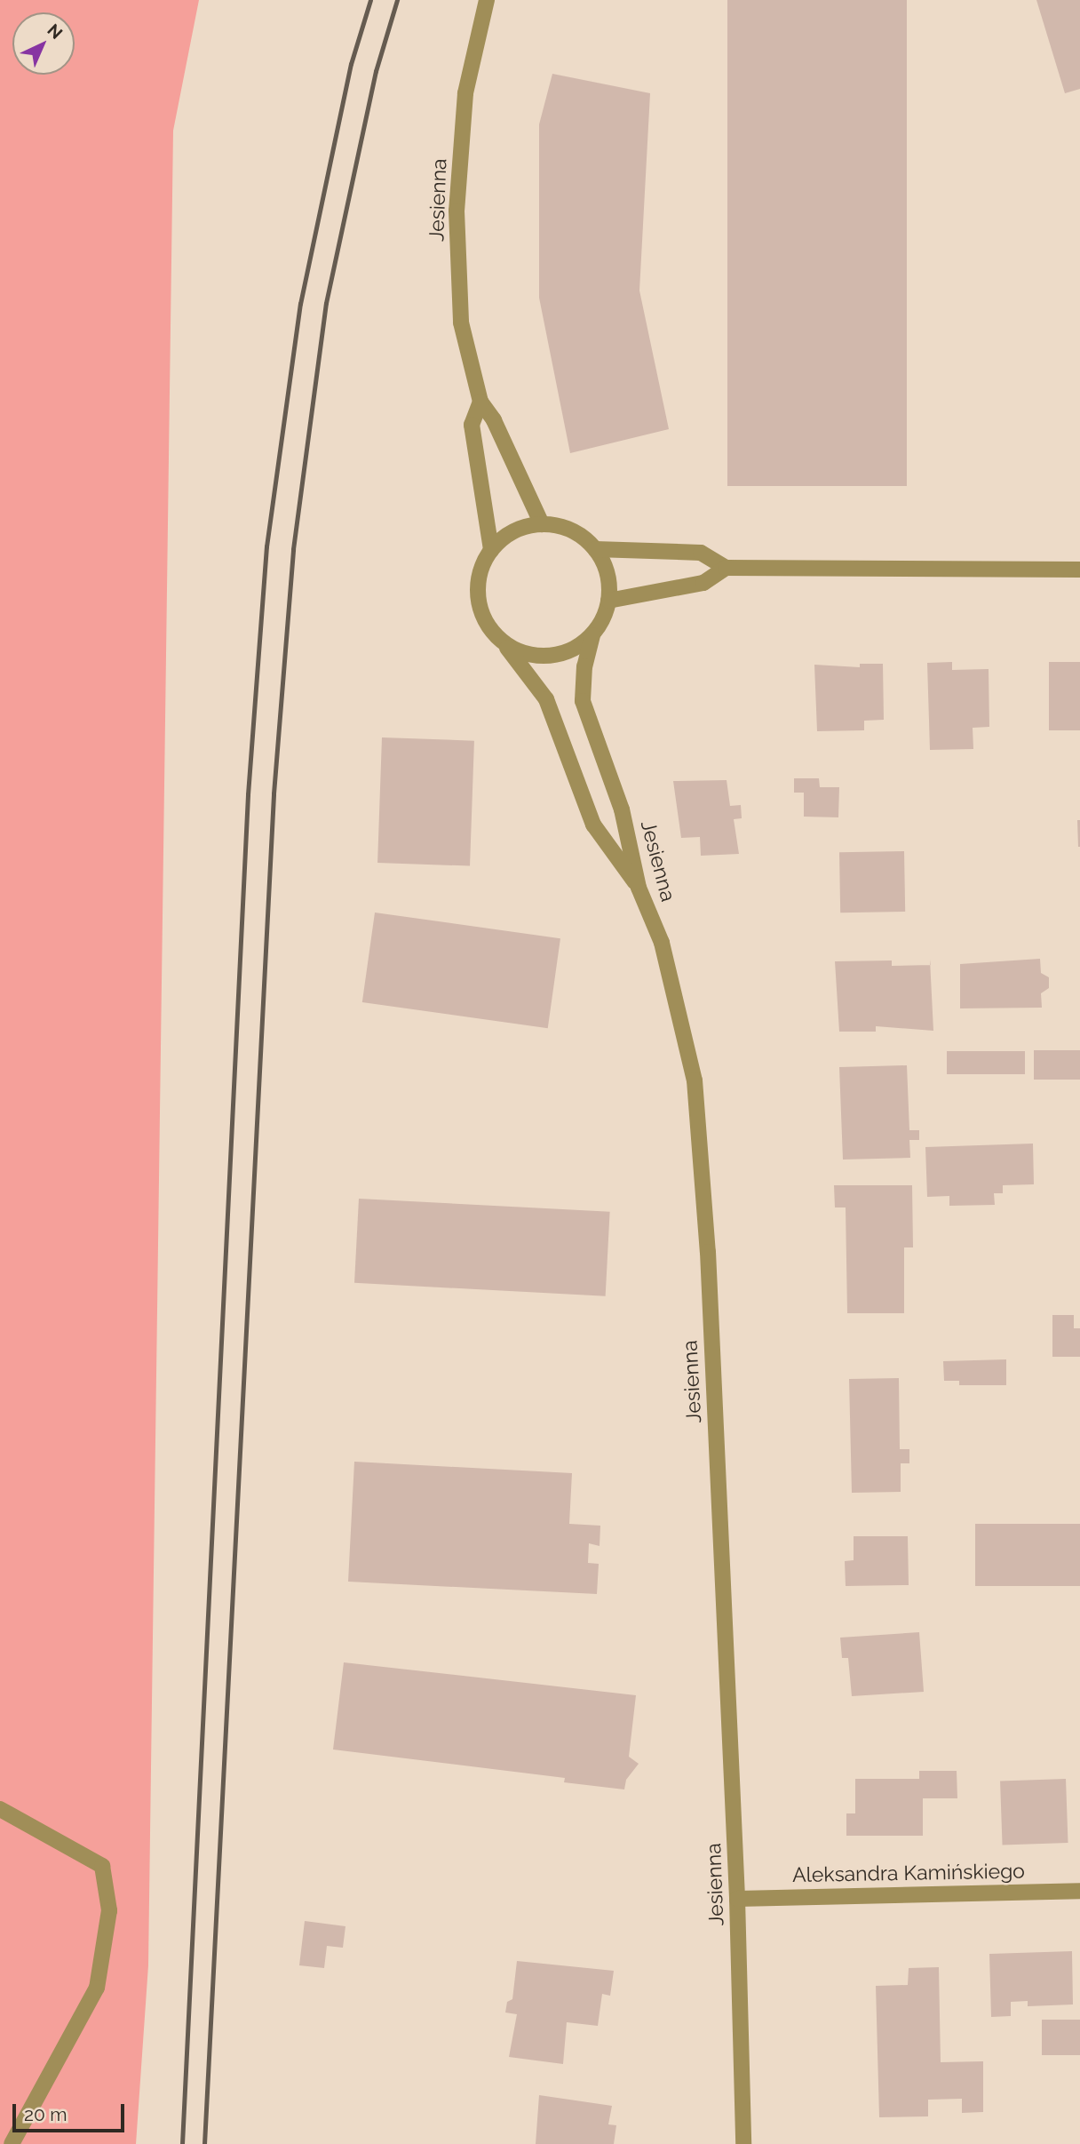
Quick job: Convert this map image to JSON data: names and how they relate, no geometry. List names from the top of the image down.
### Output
{
  "streets": {
    "street": ["Jesienna", "Aleksandra Kamińskiego"]
  },
  "crossings": [
    ["Jesienna", "Aleksandra Kamińskiego"]
  ],
  "scale_bar": "20 m",
  "north": "top right"
}
